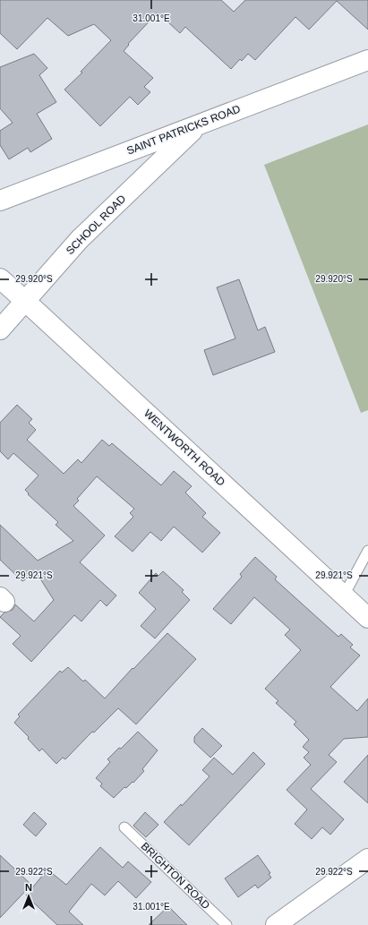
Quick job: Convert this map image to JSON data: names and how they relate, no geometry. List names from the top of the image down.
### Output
{
  "streets": {
    "street": ["SAINT PATRICKS ROAD", "SCHOOL ROAD", "WENTWORTH ROAD"],
    "lane": ["BRIGHTON ROAD"]
  },
  "crossings": [
    ["SAINT PATRICKS ROAD", "SCHOOL ROAD"],
    ["SCHOOL ROAD", "WENTWORTH ROAD"]
  ],
  "north": "top",
  "coordinates": [
    "31.001°E",
    "29.920°S",
    "29.921°S",
    "29.922°S"
  ]
}
